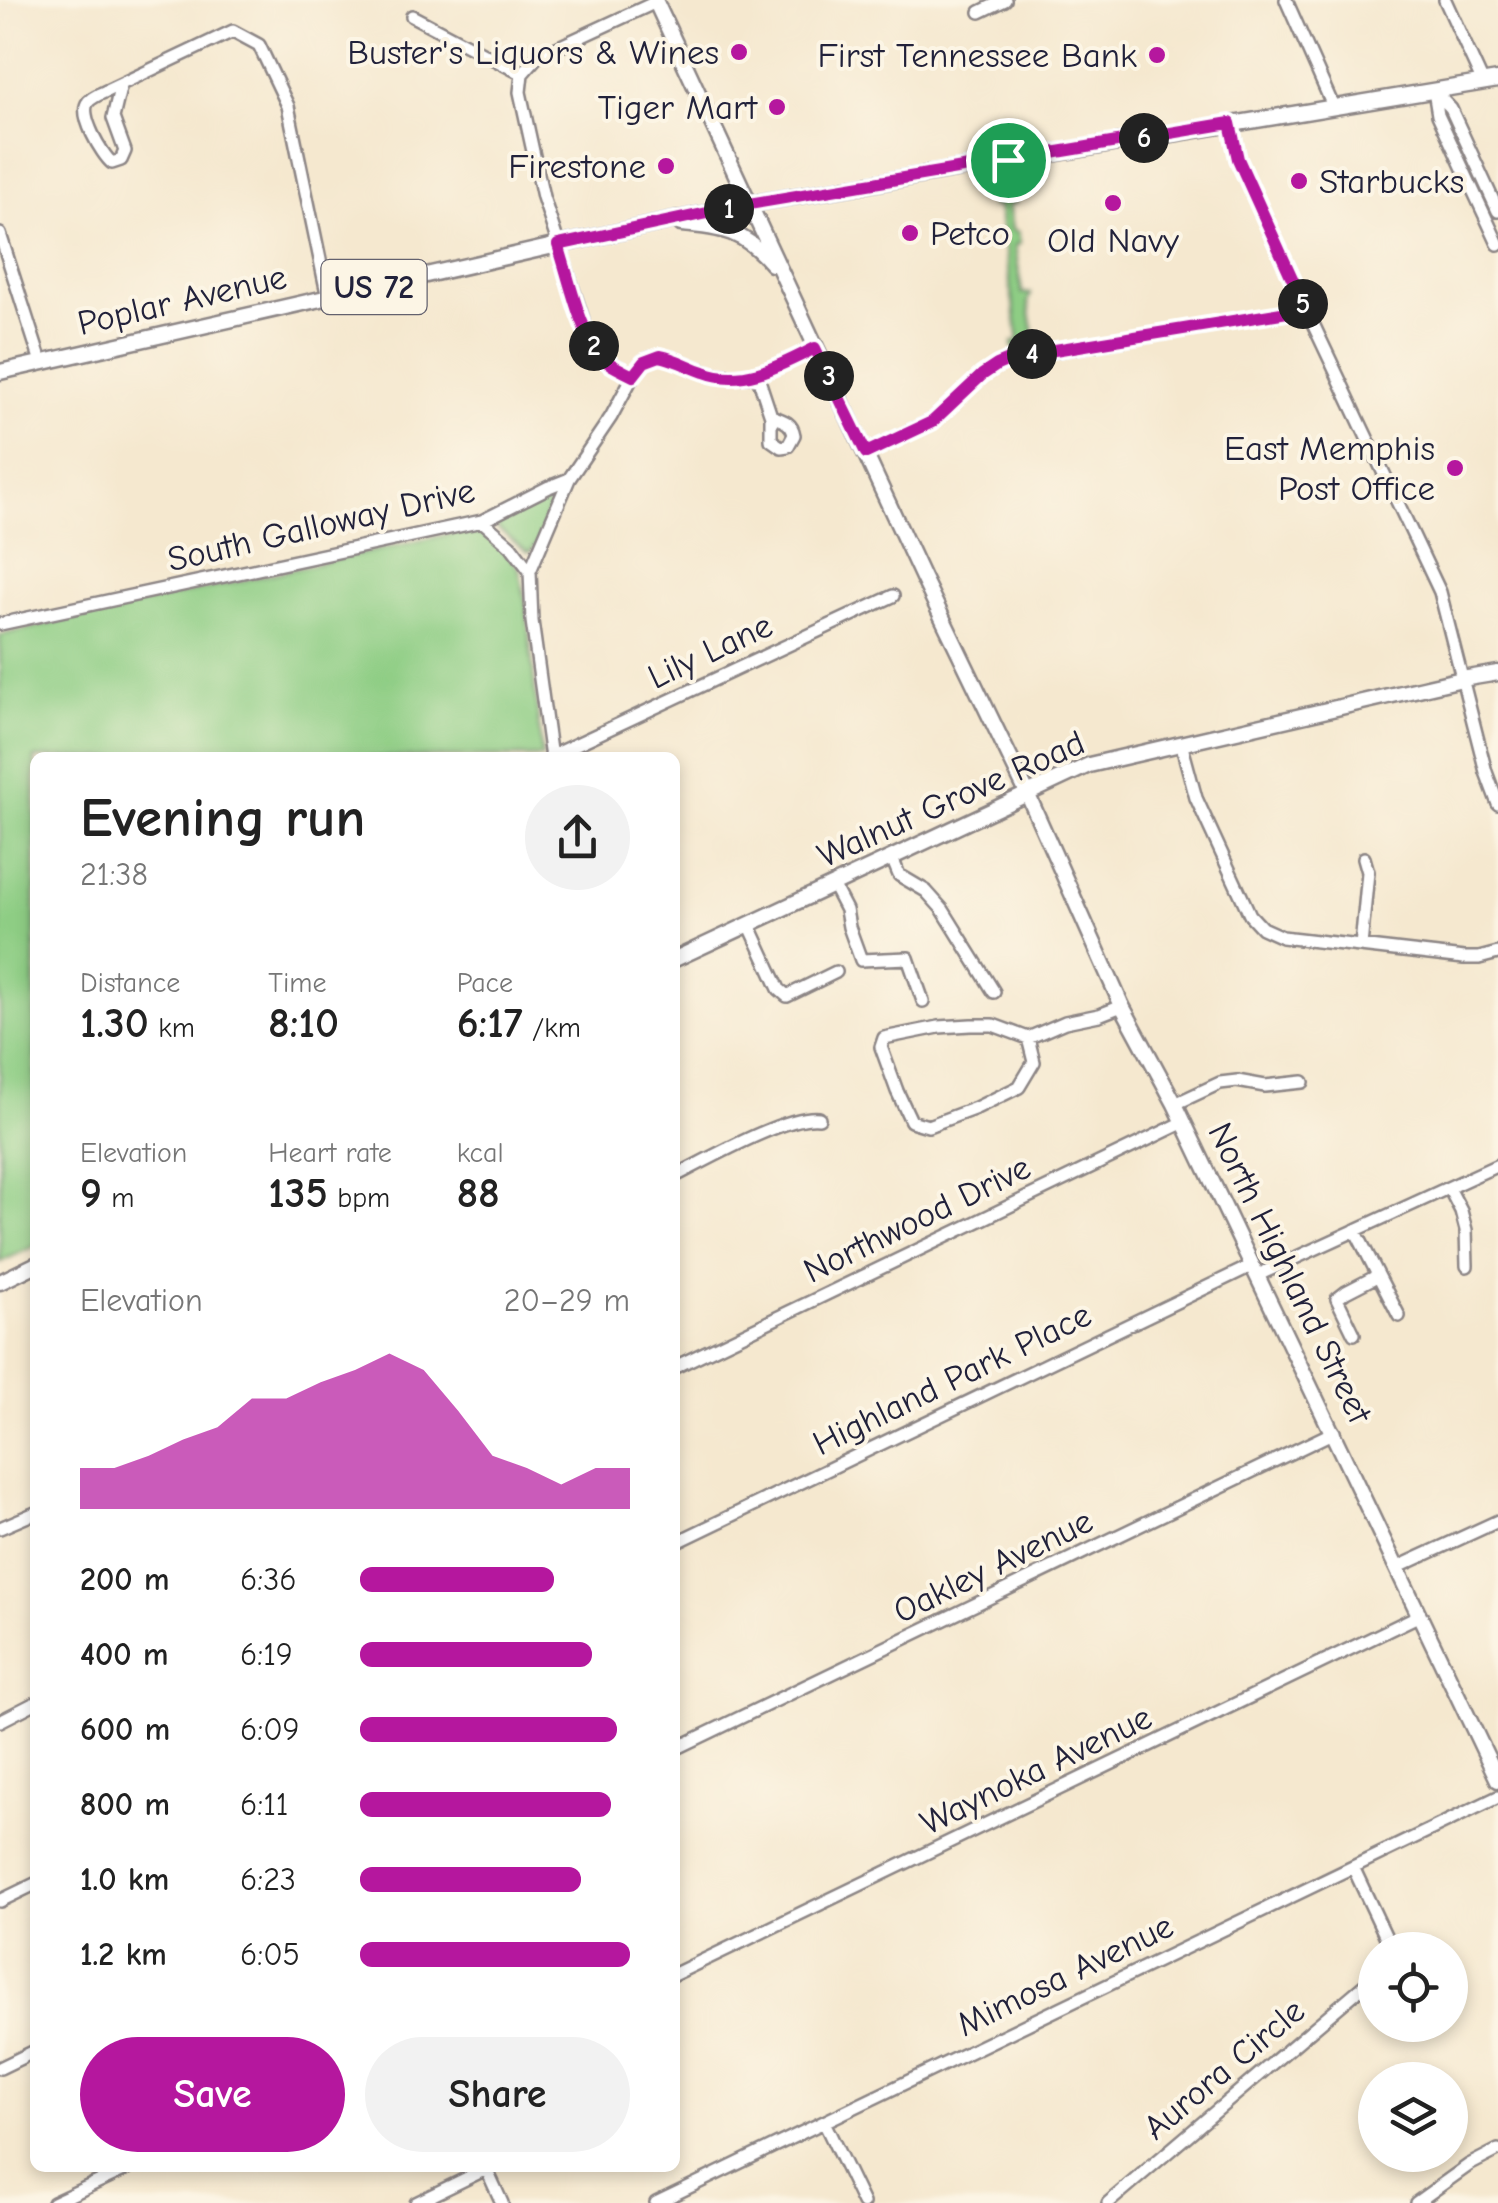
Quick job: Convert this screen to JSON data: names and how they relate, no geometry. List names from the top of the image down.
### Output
{
  "streets": {
    "main road": [
      "US 72",
      "Poplar Avenue",
      "Walnut Grove Road",
      "North Highland Street"
    ],
    "street": [
      "South Galloway Drive",
      "Lily Lane",
      "Northwood Drive",
      "Highland Park Place",
      "Oakley Avenue",
      "Waynoka Avenue",
      "Mimosa Avenue",
      "Aurora Circle"
    ]
  },
  "crossings": [
    ["Poplar Avenue", "North Highland Street"],
    ["Walnut Grove Road", "North Highland Street"],
    ["Northwood Drive", "North Highland Street"],
    ["North Highland Street", "Highland Park Place"],
    ["North Highland Street", "Oakley Avenue"],
    ["North Highland Street", "Waynoka Avenue"]
  ],
  "places": [
    "Buster's Liquors & Wines",
    "First Tennessee Bank",
    "Tiger Mart",
    "Firestone",
    "Starbucks",
    "Old Navy",
    "Petco",
    "East Memphis Post Office"
  ],
  "page": {
    "pins": [
      "6",
      "1",
      "5",
      "2",
      "4",
      "3"
    ],
    "heading": ["Evening run", "21:38"],
    "stats": [
      ["Distance", "1.30 km"],
      ["Time", "8:10"],
      ["Pace", "6:17 /km"],
      ["Elevation", "9 m"],
      ["Heart rate", "135 bpm"],
      ["kcal", "88"]
    ],
    "chart": ["Elevation", "20–29 m"],
    "list": [
      {
        "name": "200 m",
        "note": "6:36"
      },
      {
        "name": "400 m",
        "note": "6:19"
      },
      {
        "name": "600 m",
        "note": "6:09"
      },
      {
        "name": "800 m",
        "note": "6:11"
      },
      {
        "name": "1.0 km",
        "note": "6:23"
      },
      {
        "name": "1.2 km",
        "note": "6:05"
      }
    ],
    "buttons": ["Save", "Share"]
  }
}
